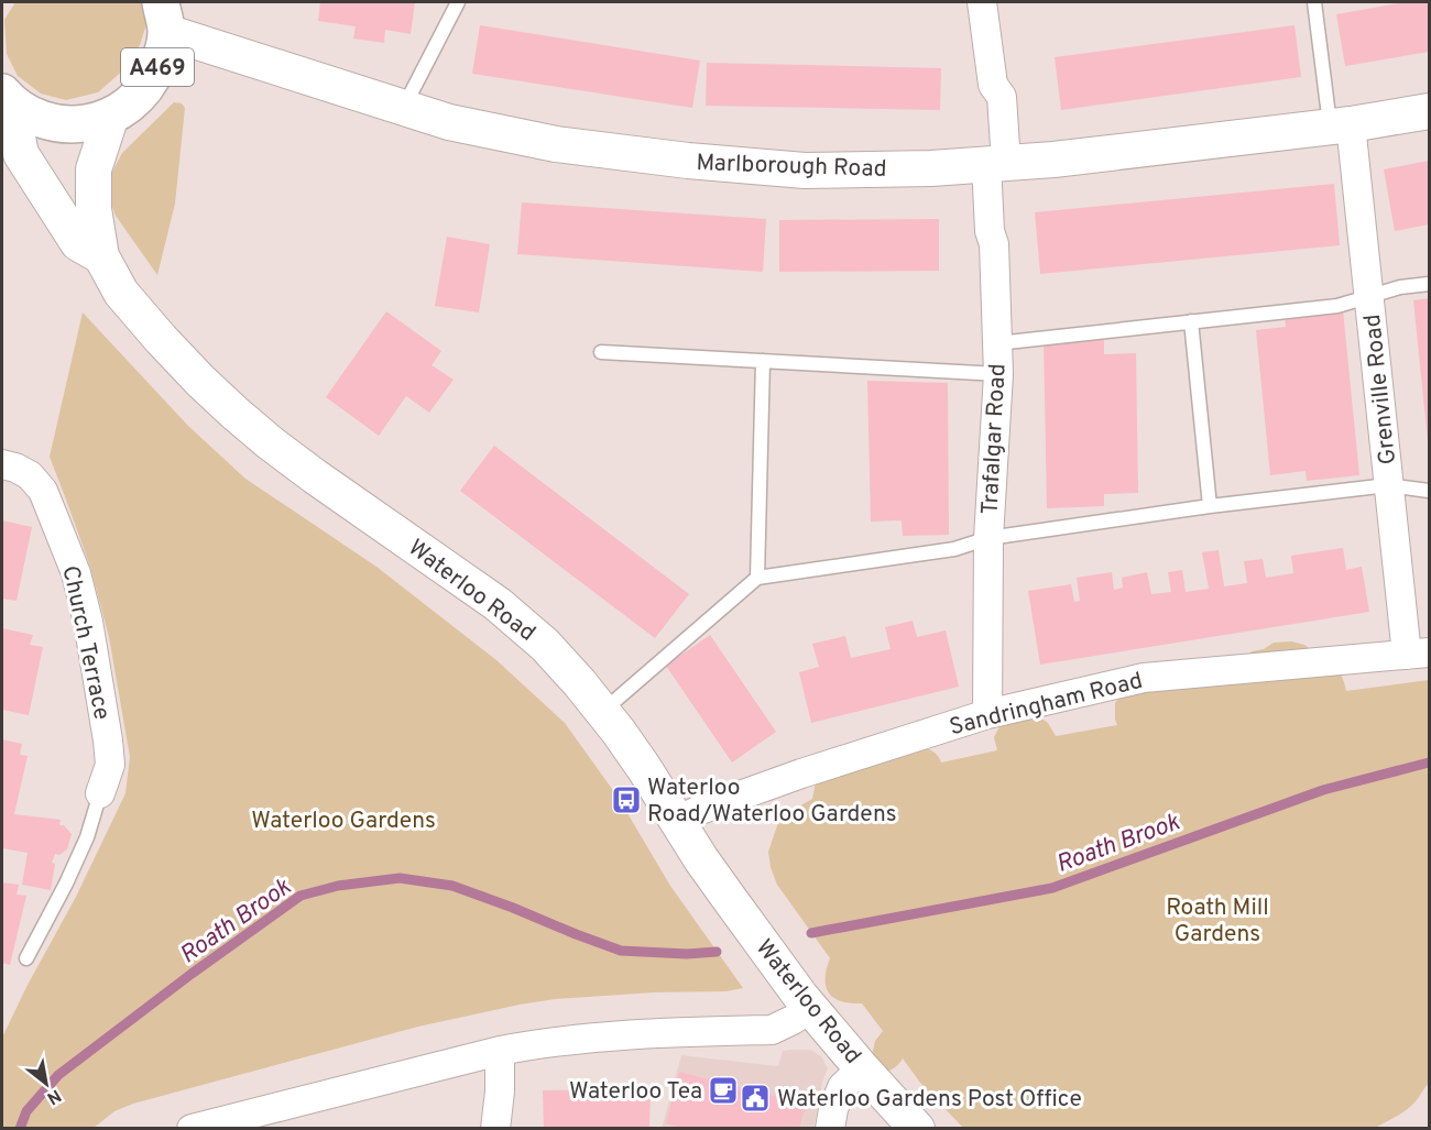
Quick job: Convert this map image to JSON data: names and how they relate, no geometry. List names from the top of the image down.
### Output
{
  "streets": {
    "main road": ["A469"],
    "street": [
      "Marlborough Road",
      "Grenville Road",
      "Trafalgar Road",
      "Waterloo Road",
      "Church Terrace",
      "Sandringham Road"
    ]
  },
  "crossings": [
    ["A469", "Marlborough Road"],
    ["A469", "Waterloo Road"],
    ["Marlborough Road", "Grenville Road"],
    ["Marlborough Road", "Trafalgar Road"],
    ["Grenville Road", "Sandringham Road"],
    ["Trafalgar Road", "Sandringham Road"],
    ["Waterloo Road", "Sandringham Road"]
  ],
  "water": ["Roath Brook"],
  "parks": ["Waterloo Gardens", "Roath Mill Gardens"],
  "places": {
    "bus stop": ["Waterloo Road/Waterloo Gardens"],
    "cafe": ["Waterloo Tea"],
    "public building": ["Waterloo Gardens Post Office"]
  },
  "north": "bottom right"
}
